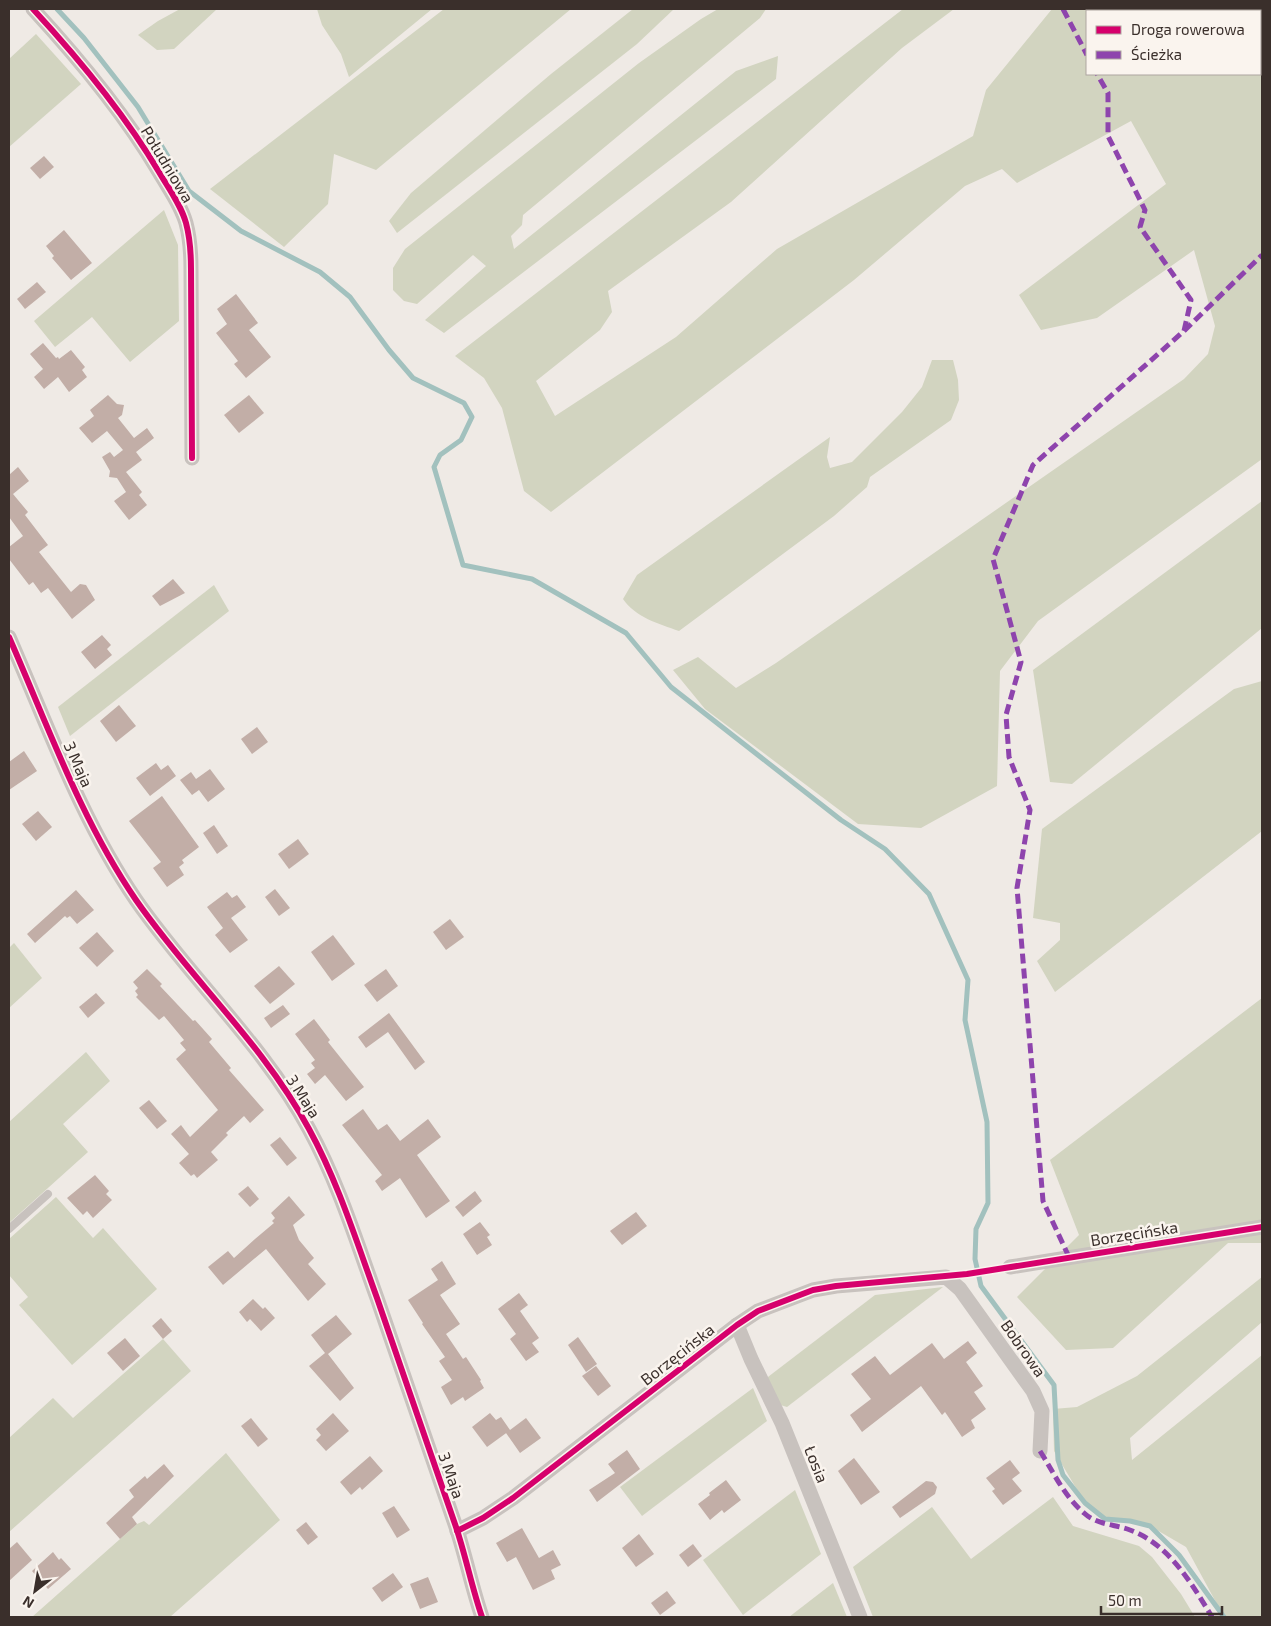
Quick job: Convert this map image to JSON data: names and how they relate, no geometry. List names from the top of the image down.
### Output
{
  "streets": {
    "street": [
      "Południowa",
      "3 Maja",
      "Borzęcińska",
      "Bobrowa",
      "Łosia"
    ]
  },
  "crossings": [
    ["3 Maja", "Borzęcińska"],
    ["Borzęcińska", "Bobrowa"],
    ["Borzęcińska", "Łosia"]
  ],
  "legend": ["Droga rowerowa", "Ścieżka"],
  "scale_bar": "50 m",
  "north": "bottom left"
}
